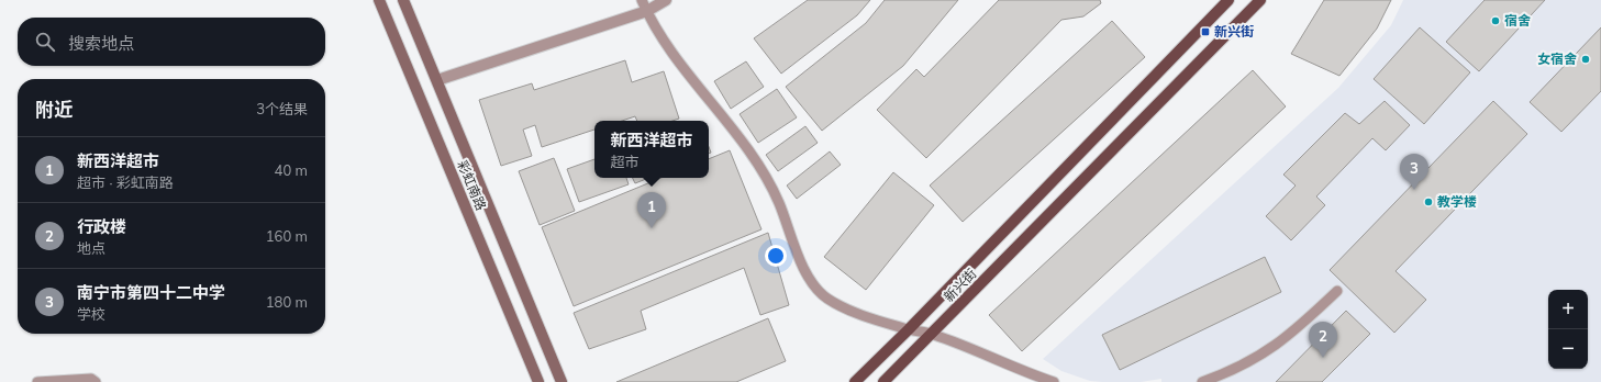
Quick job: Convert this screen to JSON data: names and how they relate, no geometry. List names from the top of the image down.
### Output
{
  "streets": {
    "main road": ["新兴街"],
    "street": ["彩虹南路"]
  },
  "places": {
    "other": ["宿舍", "女宿舍", "教学楼"],
    "transit": ["新兴街"]
  },
  "page": {
    "search": "搜索地点",
    "heading": ["附近", "3个结果"],
    "popup": ["新西洋超市", "超市"],
    "list": [
      {
        "mark": "1",
        "name": "新西洋超市",
        "note": "超市 · 彩虹南路",
        "value": "40 m"
      },
      {
        "mark": "2",
        "name": "行政楼",
        "note": "地点",
        "value": "160 m"
      },
      {
        "mark": "3",
        "name": "南宁市第四十二中学",
        "note": "学校",
        "value": "180 m"
      }
    ],
    "pins": ["3", "1", "2"],
    "map_buttons": ["+", "−"]
  }
}
